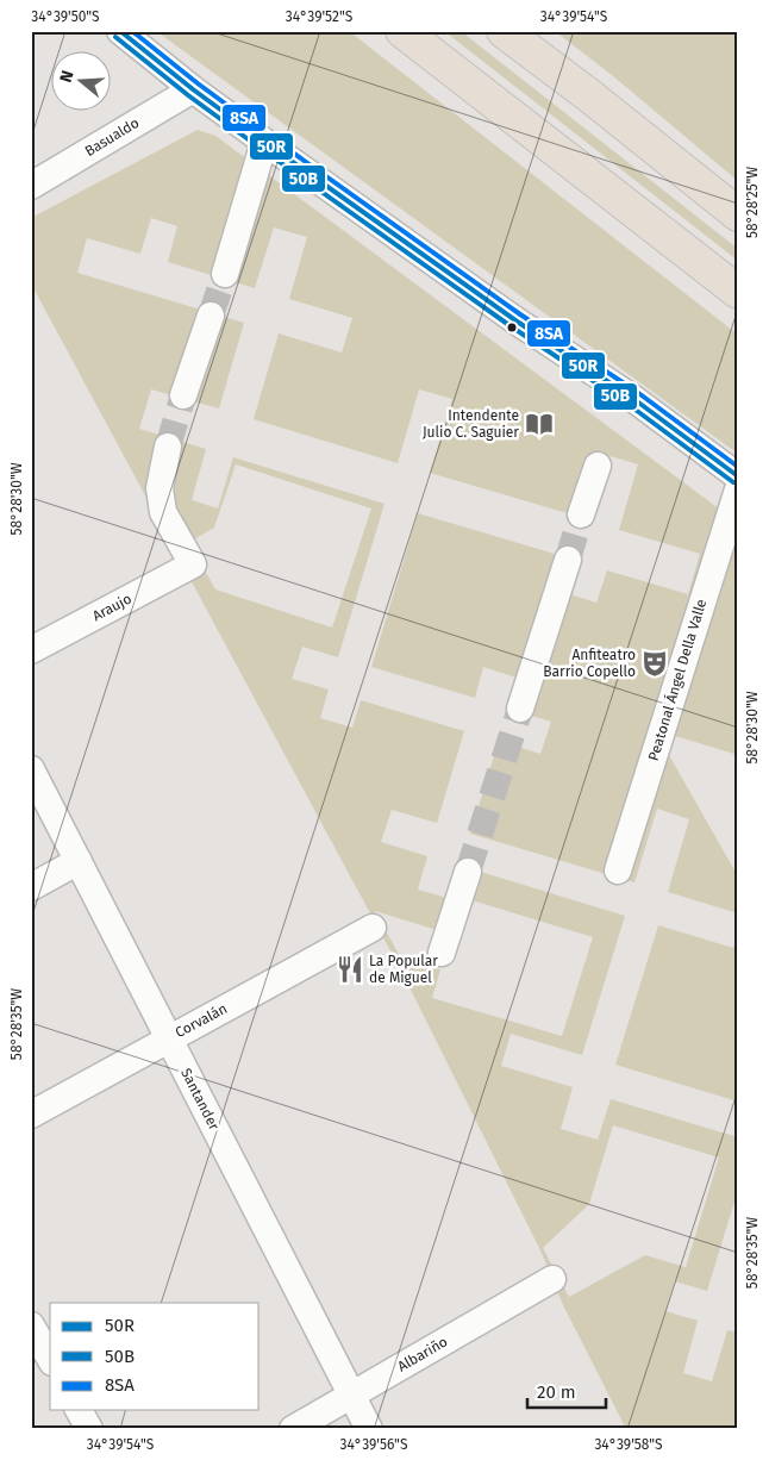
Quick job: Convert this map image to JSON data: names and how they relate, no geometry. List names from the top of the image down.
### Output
{
  "streets": {
    "street": [
      "Basualdo",
      "Araujo",
      "Peatonal Ángel Della Valle",
      "Corvalán",
      "Santander",
      "Albariño"
    ]
  },
  "crossings": [
    ["Corvalán", "Santander"],
    ["Santander", "Albariño"]
  ],
  "places": {
    "library": ["Intendente Julio C. Saguier"],
    "theatre": ["Anfiteatro Barrio Copello"],
    "restaurant": ["La Popular de Miguel"]
  },
  "lines": ["transit line 50R", "transit line 8SA", "transit line 50B"],
  "legend": ["50R", "50B", "8SA"],
  "scale_bar": "20 m",
  "north": "left",
  "coordinates": [
    "34°39'50\"S",
    "34°39'52\"S",
    "34°39'54\"S",
    "58°28'25\"W",
    "58°28'30\"W",
    "58°28'35\"W",
    "34°39'56\"S",
    "34°39'58\"S"
  ]
}
